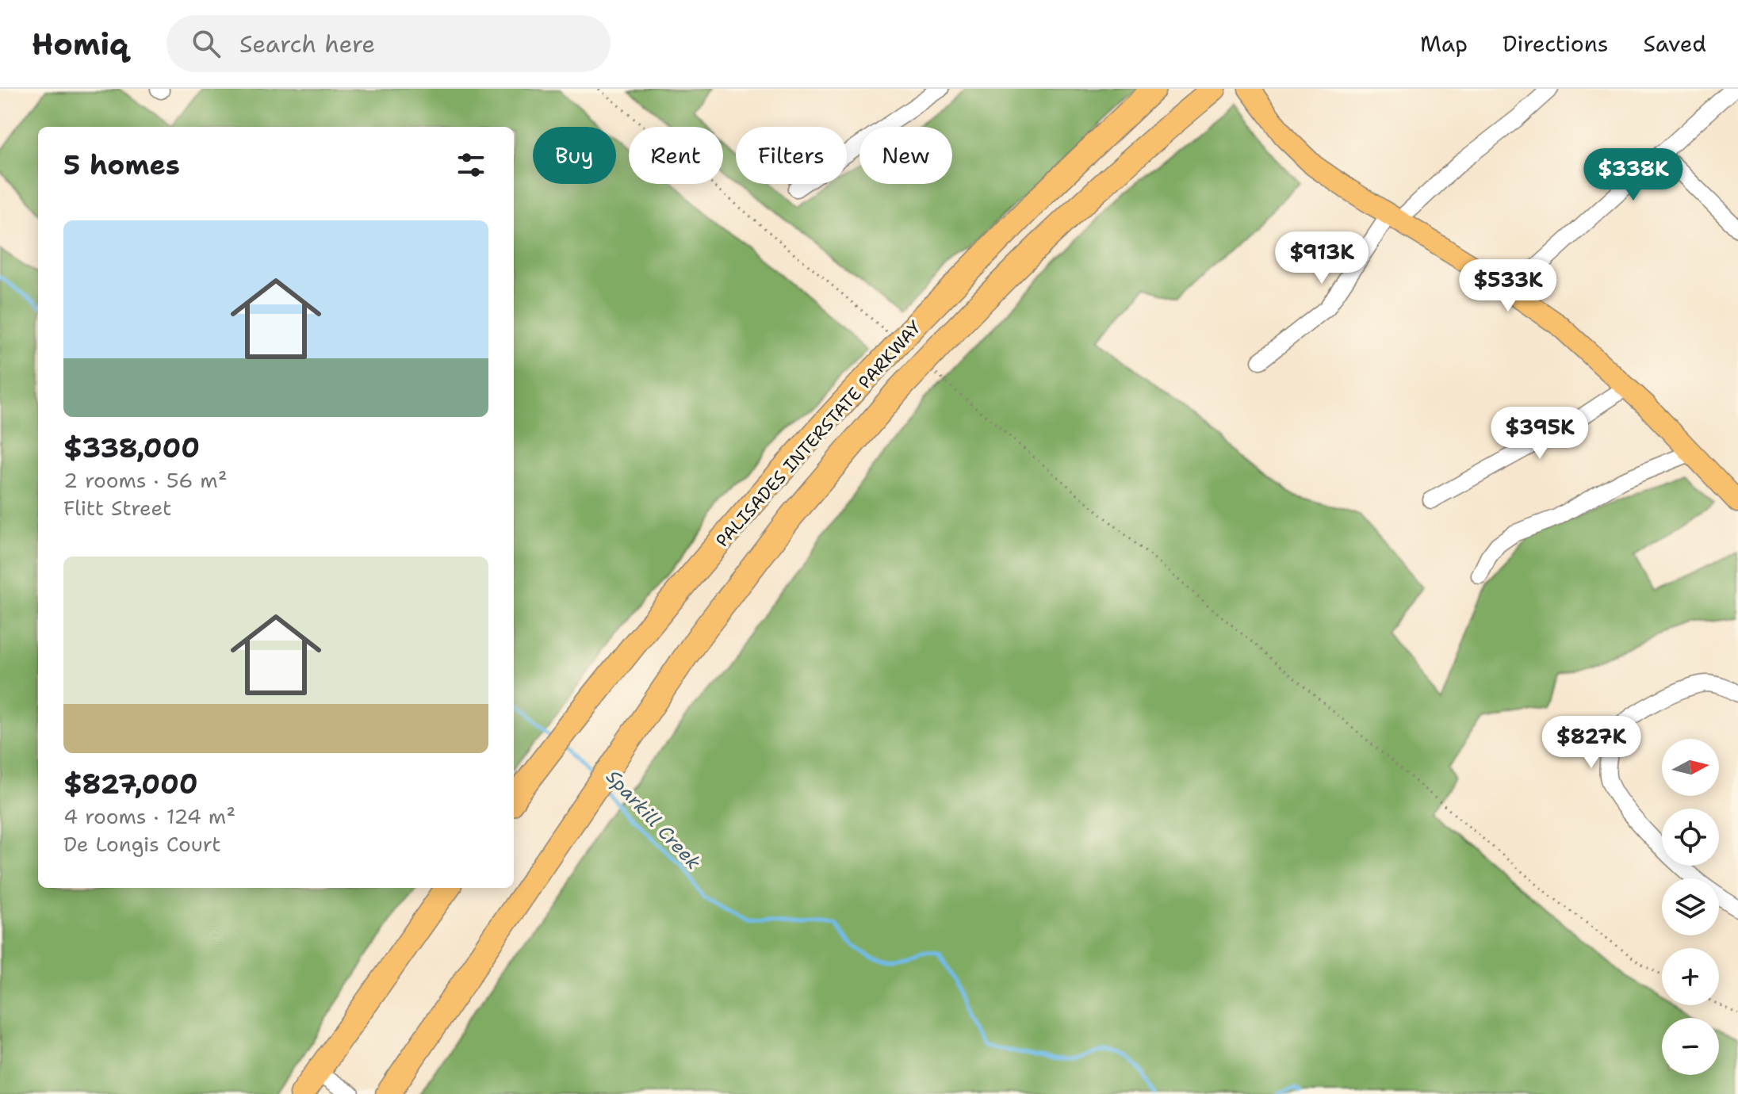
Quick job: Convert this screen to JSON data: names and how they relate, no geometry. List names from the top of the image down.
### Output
{
  "streets": {
    "highway": ["PALISADES INTERSTATE PARKWAY"]
  },
  "water": ["Sparkill Creek"],
  "north": "right",
  "page": {
    "header": "Homiq",
    "search": "Search here",
    "nav": ["Map", "Directions", "Saved"],
    "chip": [
      "Buy",
      "Rent",
      "Filters",
      "New"
    ],
    "heading": "5 homes",
    "price": [
      "$338K",
      "$913K",
      "$533K",
      "$395K",
      "$827K"
    ],
    "list": [
      {
        "name": "$338,000",
        "note": "2 rooms · 56 m² · Flitt Street"
      },
      {
        "name": "$827,000",
        "note": "4 rooms · 124 m² · De Longis Court"
      }
    ],
    "map_buttons": ["+", "−"]
  }
}
